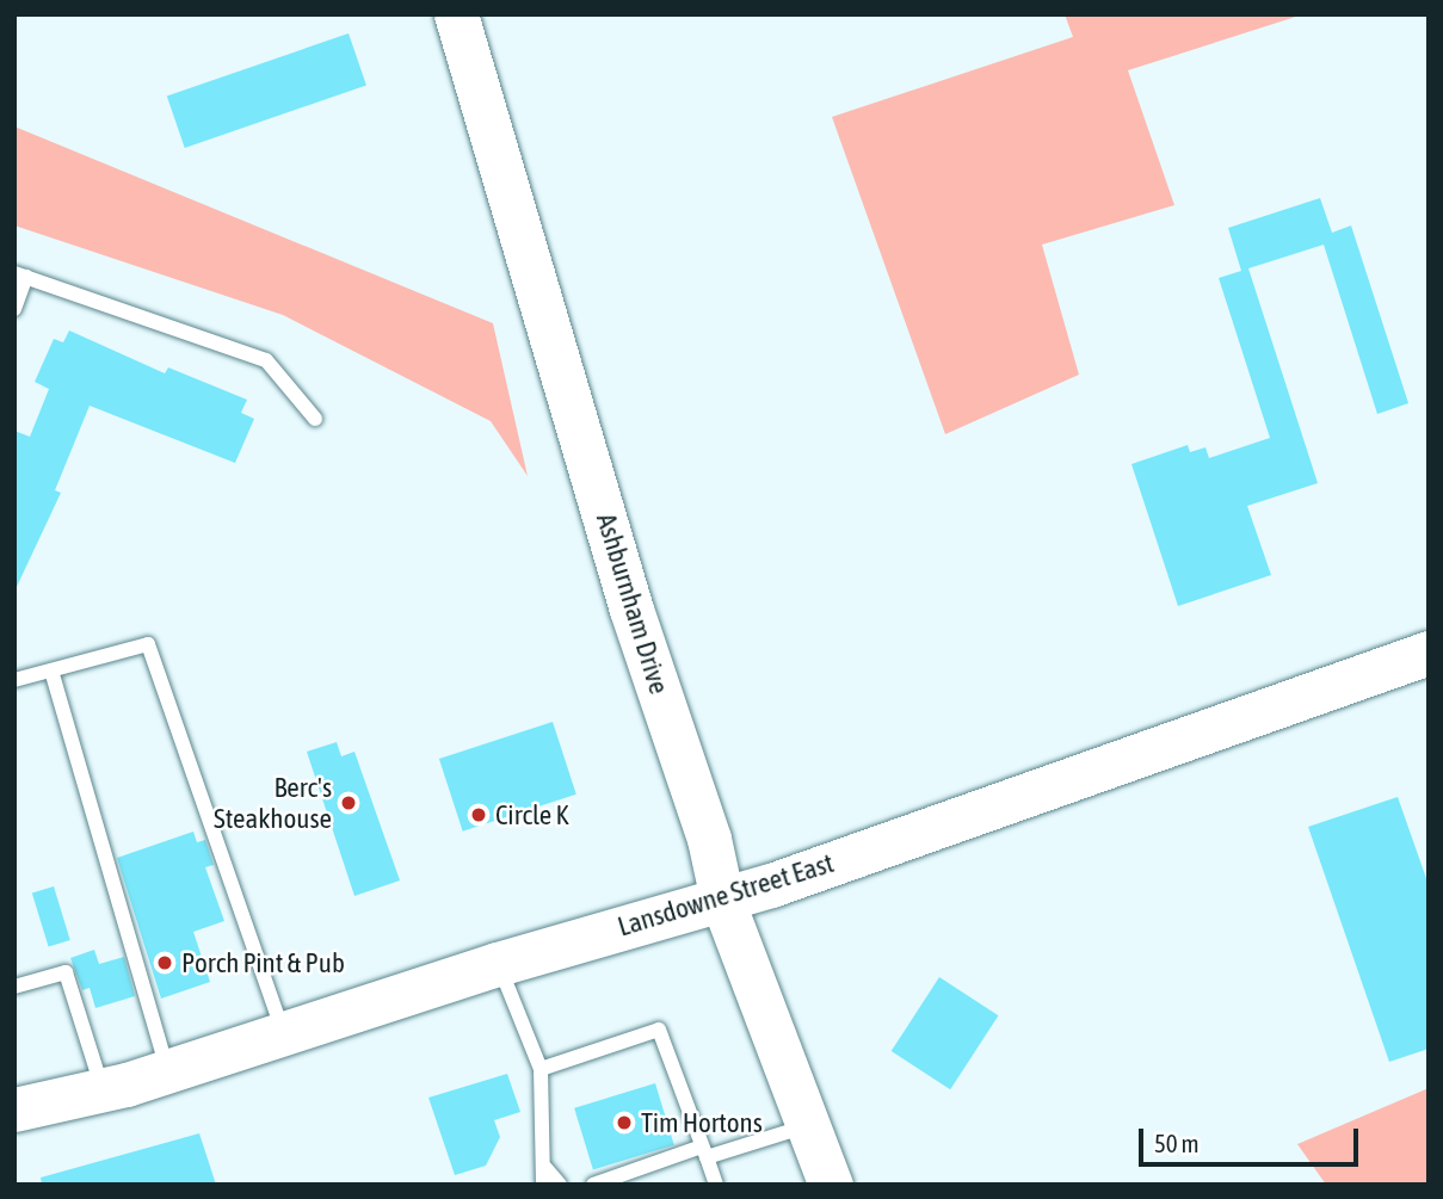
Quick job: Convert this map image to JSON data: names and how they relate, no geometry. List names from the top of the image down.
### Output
{
  "streets": {
    "main road": ["Ashburnham Drive", "Lansdowne Street East"]
  },
  "crossings": [
    ["Ashburnham Drive", "Lansdowne Street East"]
  ],
  "places": [
    "Berc's Steakhouse",
    "Circle K",
    "Porch Pint & Pub",
    "Tim Hortons"
  ],
  "scale_bar": "50 m"
}
